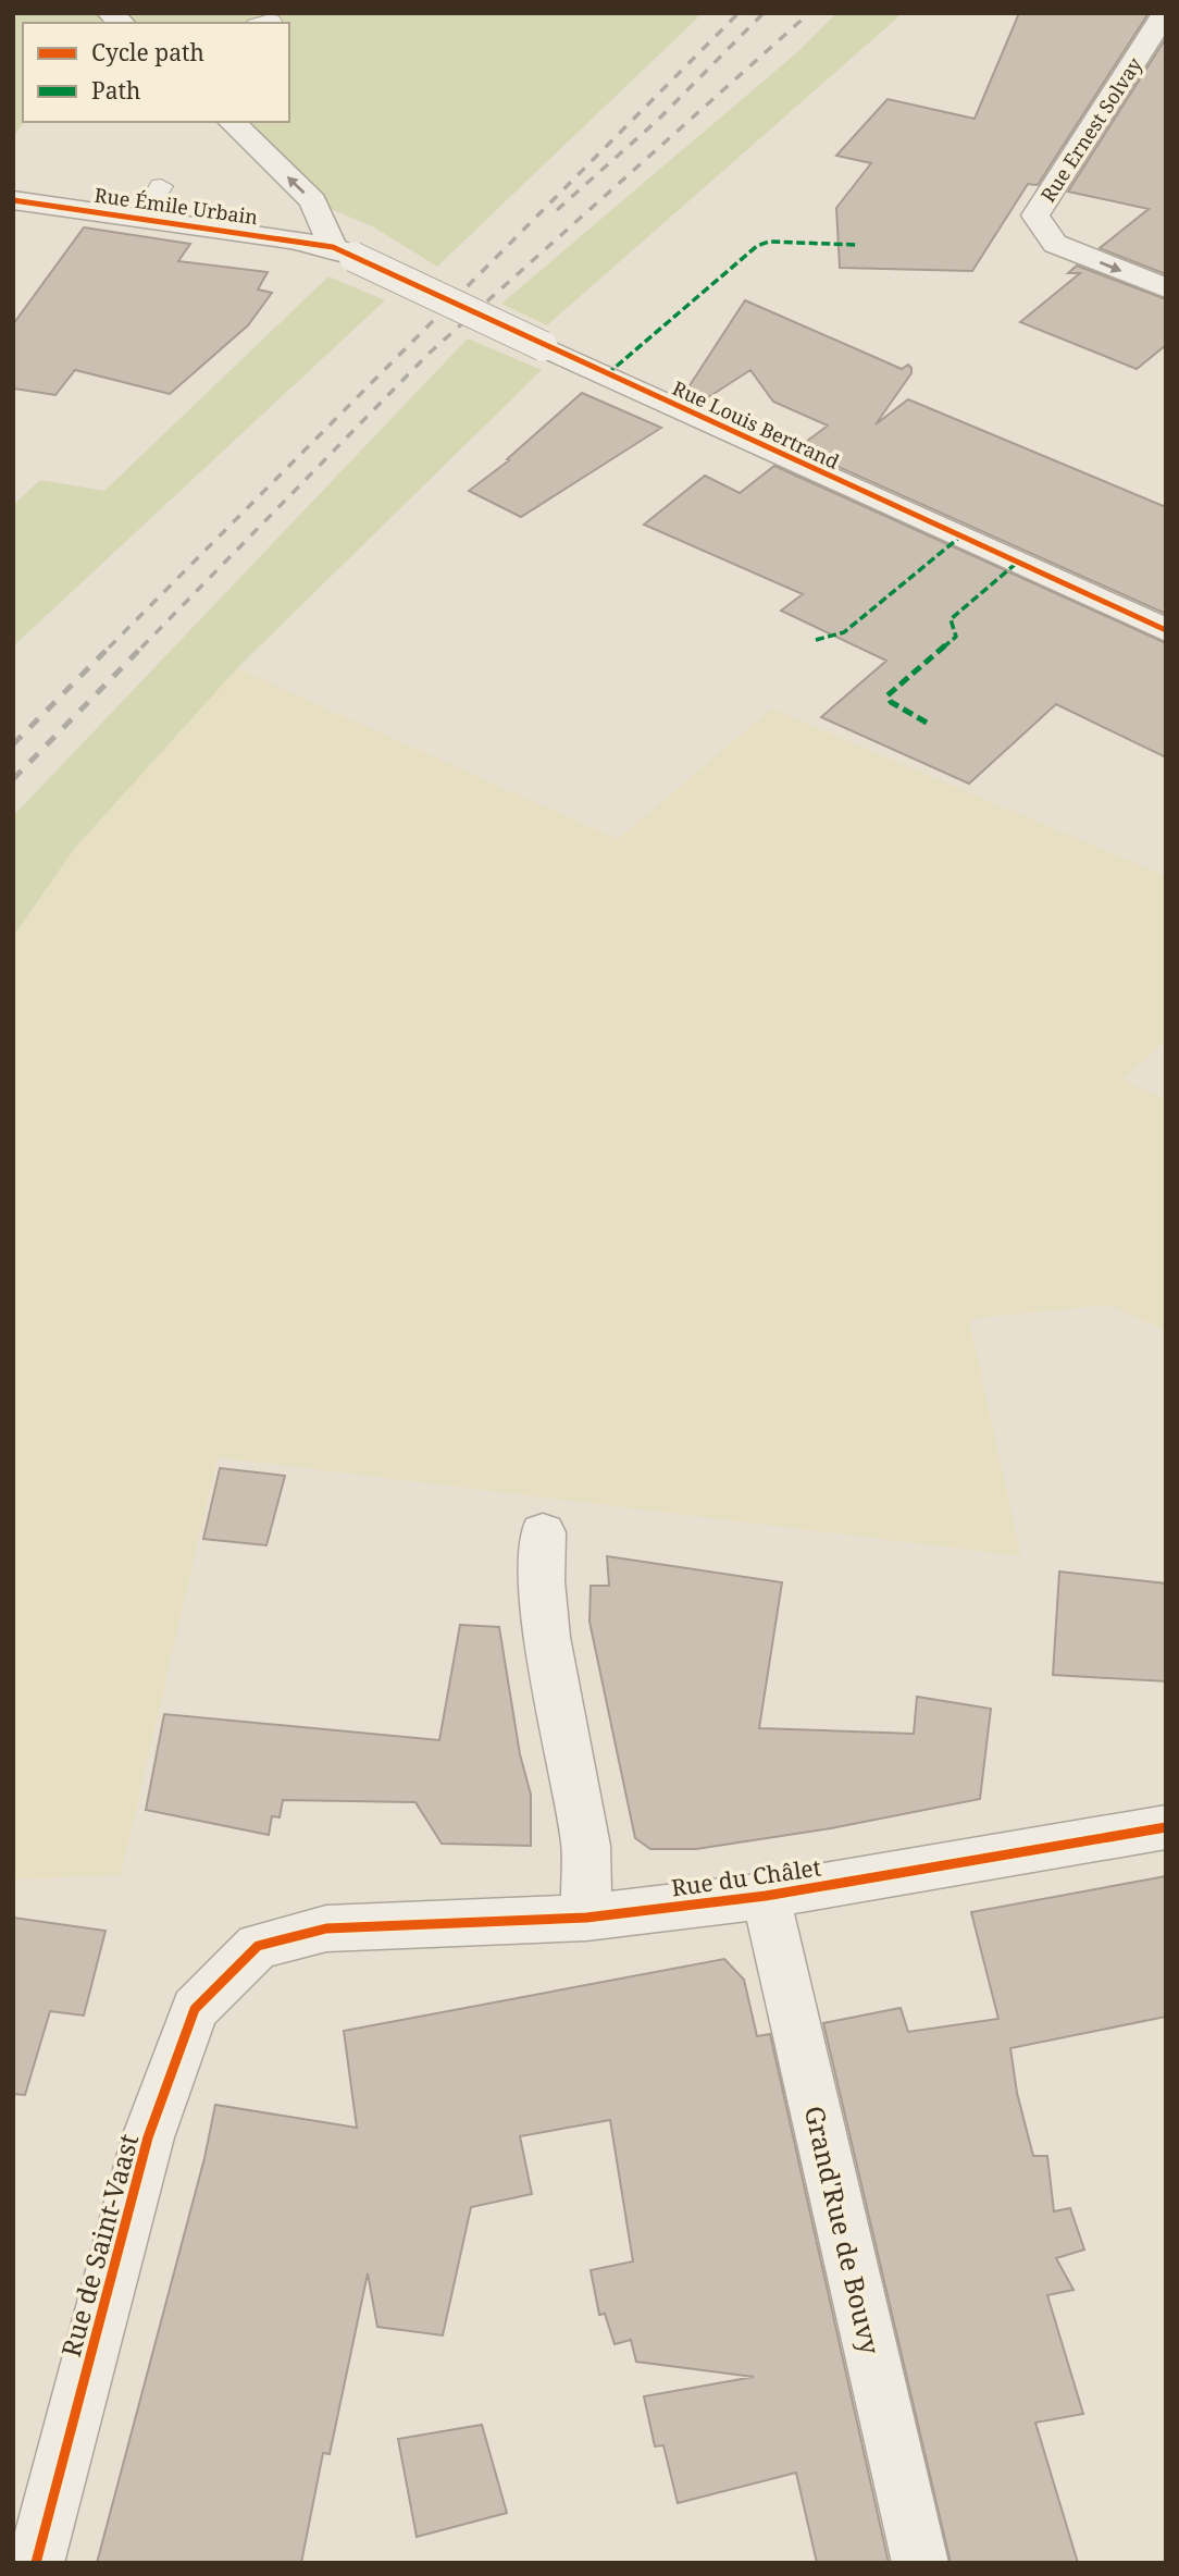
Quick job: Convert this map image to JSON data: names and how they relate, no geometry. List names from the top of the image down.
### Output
{
  "streets": {
    "street": [
      "Rue Ernest Solvay",
      "Rue Émile Urbain",
      "Rue Louis Bertrand",
      "Rue du Châlet",
      "Grand'Rue de Bouvy",
      "Rue de Saint-Vaast"
    ]
  },
  "crossings": [
    ["Rue Émile Urbain", "Rue Louis Bertrand"],
    ["Rue du Châlet", "Grand'Rue de Bouvy"],
    ["Rue du Châlet", "Rue de Saint-Vaast"]
  ],
  "legend": ["Cycle path", "Path"]
}
